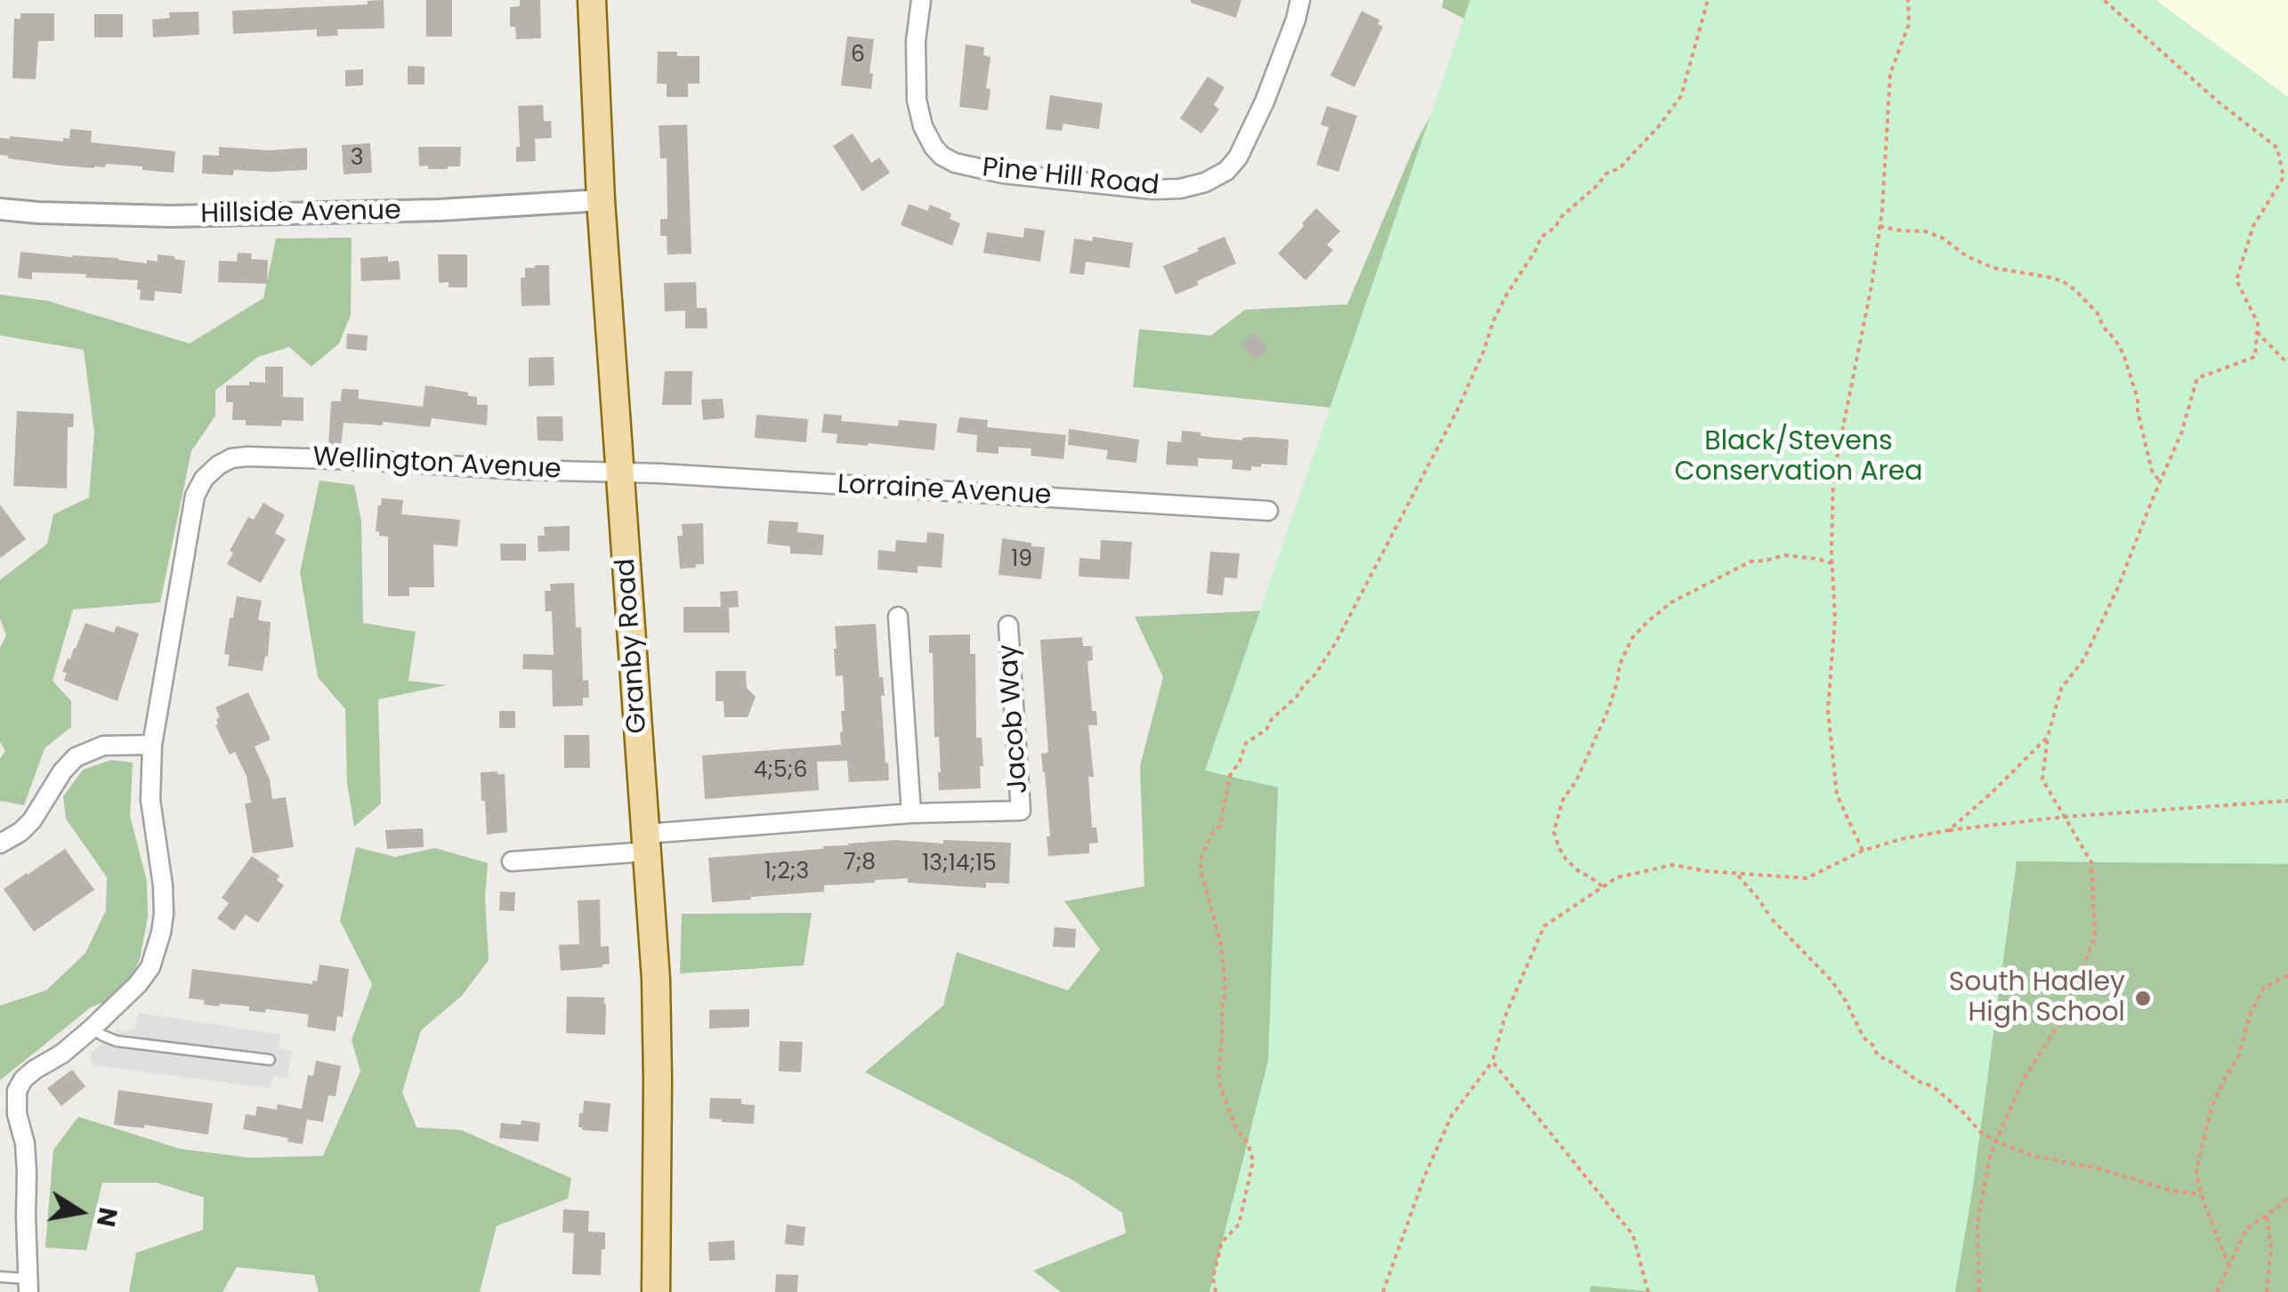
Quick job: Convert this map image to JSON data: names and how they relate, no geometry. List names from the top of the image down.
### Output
{
  "streets": {
    "main road": ["Granby Road"],
    "street": [
      "Pine Hill Road",
      "Hillside Avenue",
      "Wellington Avenue",
      "Lorraine Avenue",
      "Jacob Way"
    ]
  },
  "crossings": [
    ["Hillside Avenue", "Granby Road"],
    ["Wellington Avenue", "Lorraine Avenue"],
    ["Wellington Avenue", "Granby Road"],
    ["Lorraine Avenue", "Granby Road"],
    ["Granby Road", "Jacob Way"]
  ],
  "parks": ["Black/Stevens Conservation Area"],
  "places": ["South Hadley High School"],
  "house_numbers": [
    "6",
    "3",
    "19",
    "4;5;6",
    "7;8",
    "13;14;15",
    "1;2;3"
  ],
  "north": "right"
}
